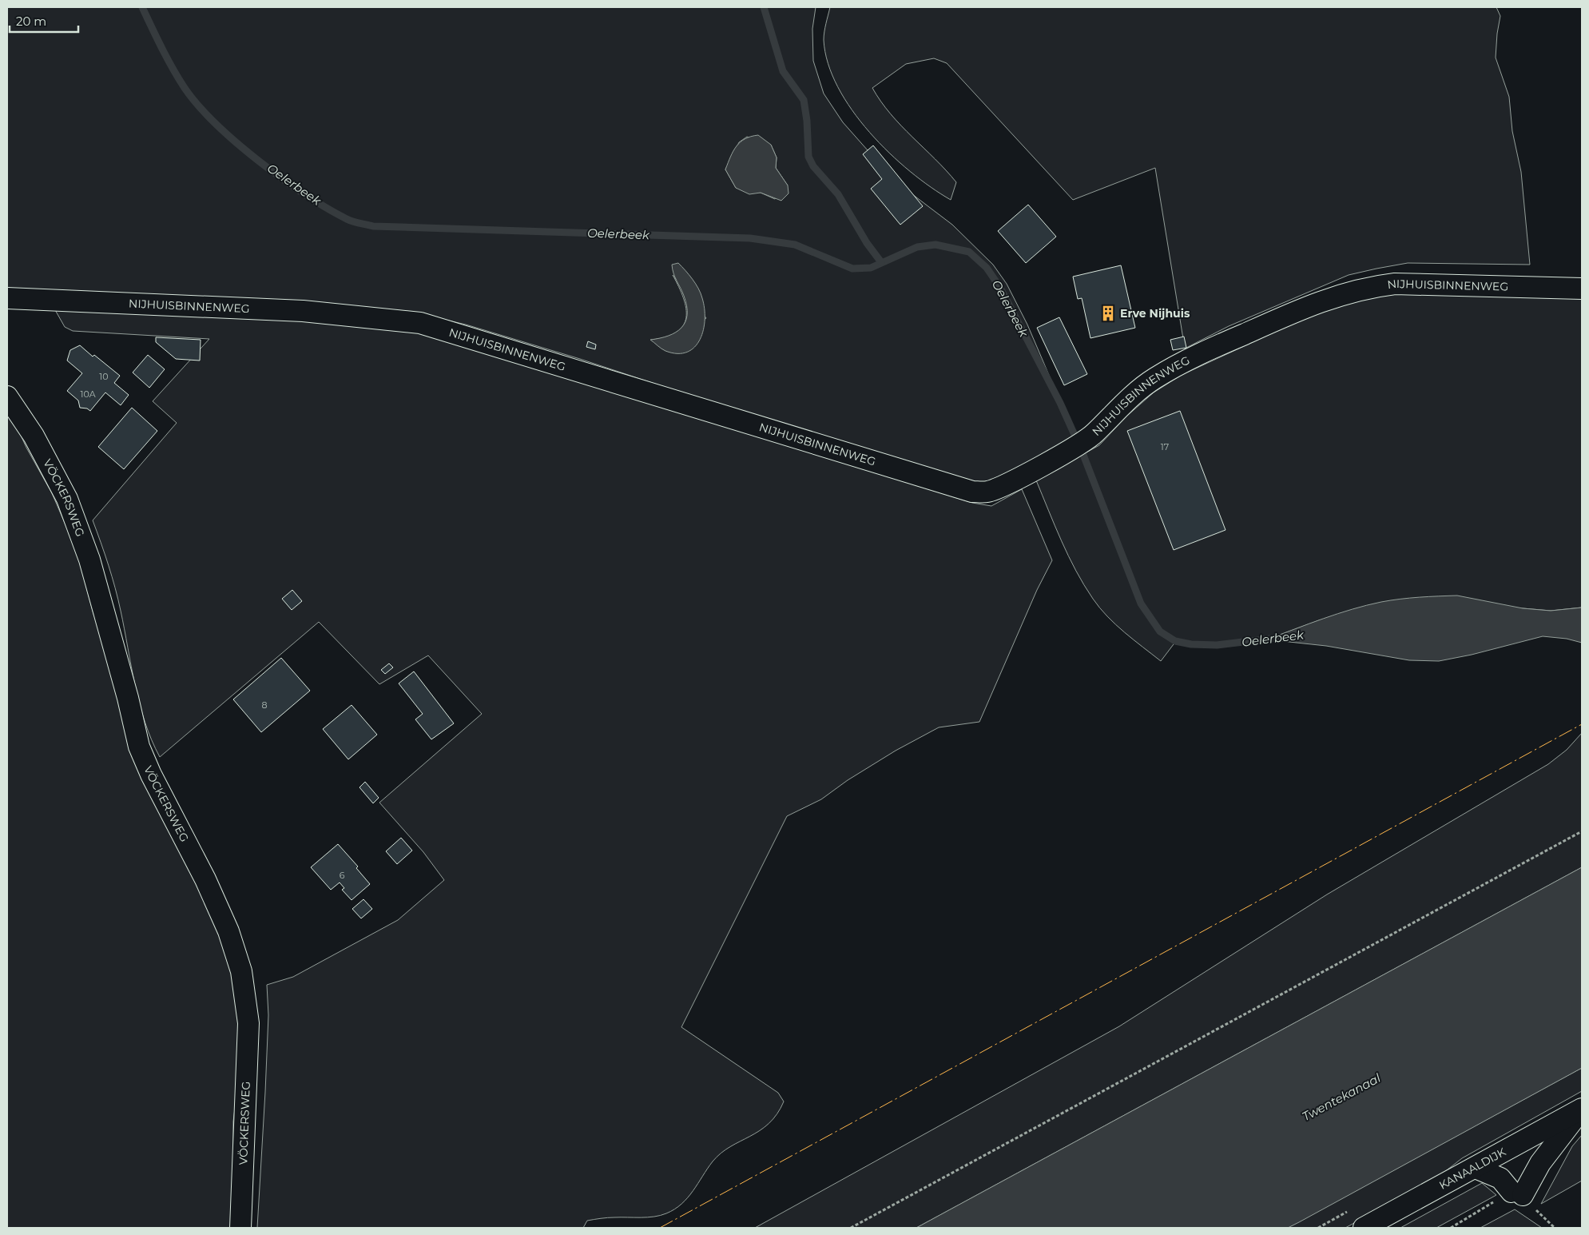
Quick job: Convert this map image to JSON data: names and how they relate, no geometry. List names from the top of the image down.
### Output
{
  "streets": {
    "street": ["NIJHUISBINNENWEG", "VÖCKERSWEG", "KANAALDIJK"]
  },
  "water": ["Oelerbeek", "Twentekanaal"],
  "places": {
    "building": ["Erve Nijhuis"]
  },
  "house_numbers": [
    "10",
    "10A",
    "17",
    "8",
    "6"
  ],
  "scale_bar": "20 m"
}
